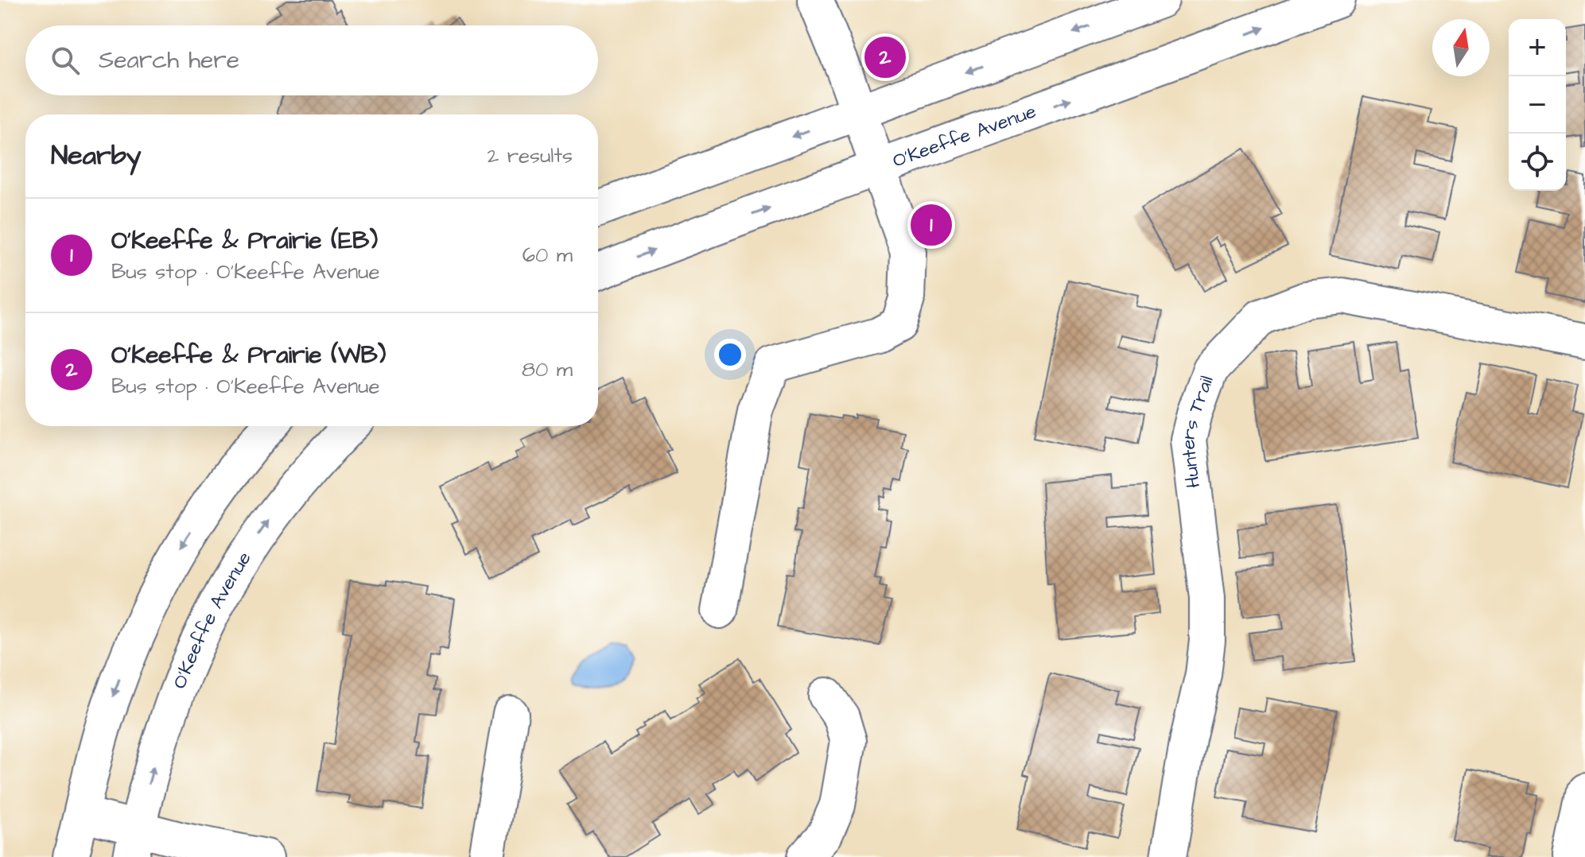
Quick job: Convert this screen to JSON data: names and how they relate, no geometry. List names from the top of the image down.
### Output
{
  "streets": {
    "street": ["O'Keeffe Avenue", "Hunters Trail"]
  },
  "north": "top",
  "page": {
    "map_buttons": ["+", "−"],
    "search": "Search here",
    "pins": ["2", "1"],
    "heading": ["Nearby", "2 results"],
    "list": [
      {
        "mark": "1",
        "name": "O'Keeffe & Prairie (EB)",
        "note": "Bus stop · O'Keeffe Avenue",
        "value": "60 m"
      },
      {
        "mark": "2",
        "name": "O'Keeffe & Prairie (WB)",
        "note": "Bus stop · O'Keeffe Avenue",
        "value": "80 m"
      }
    ]
  }
}
